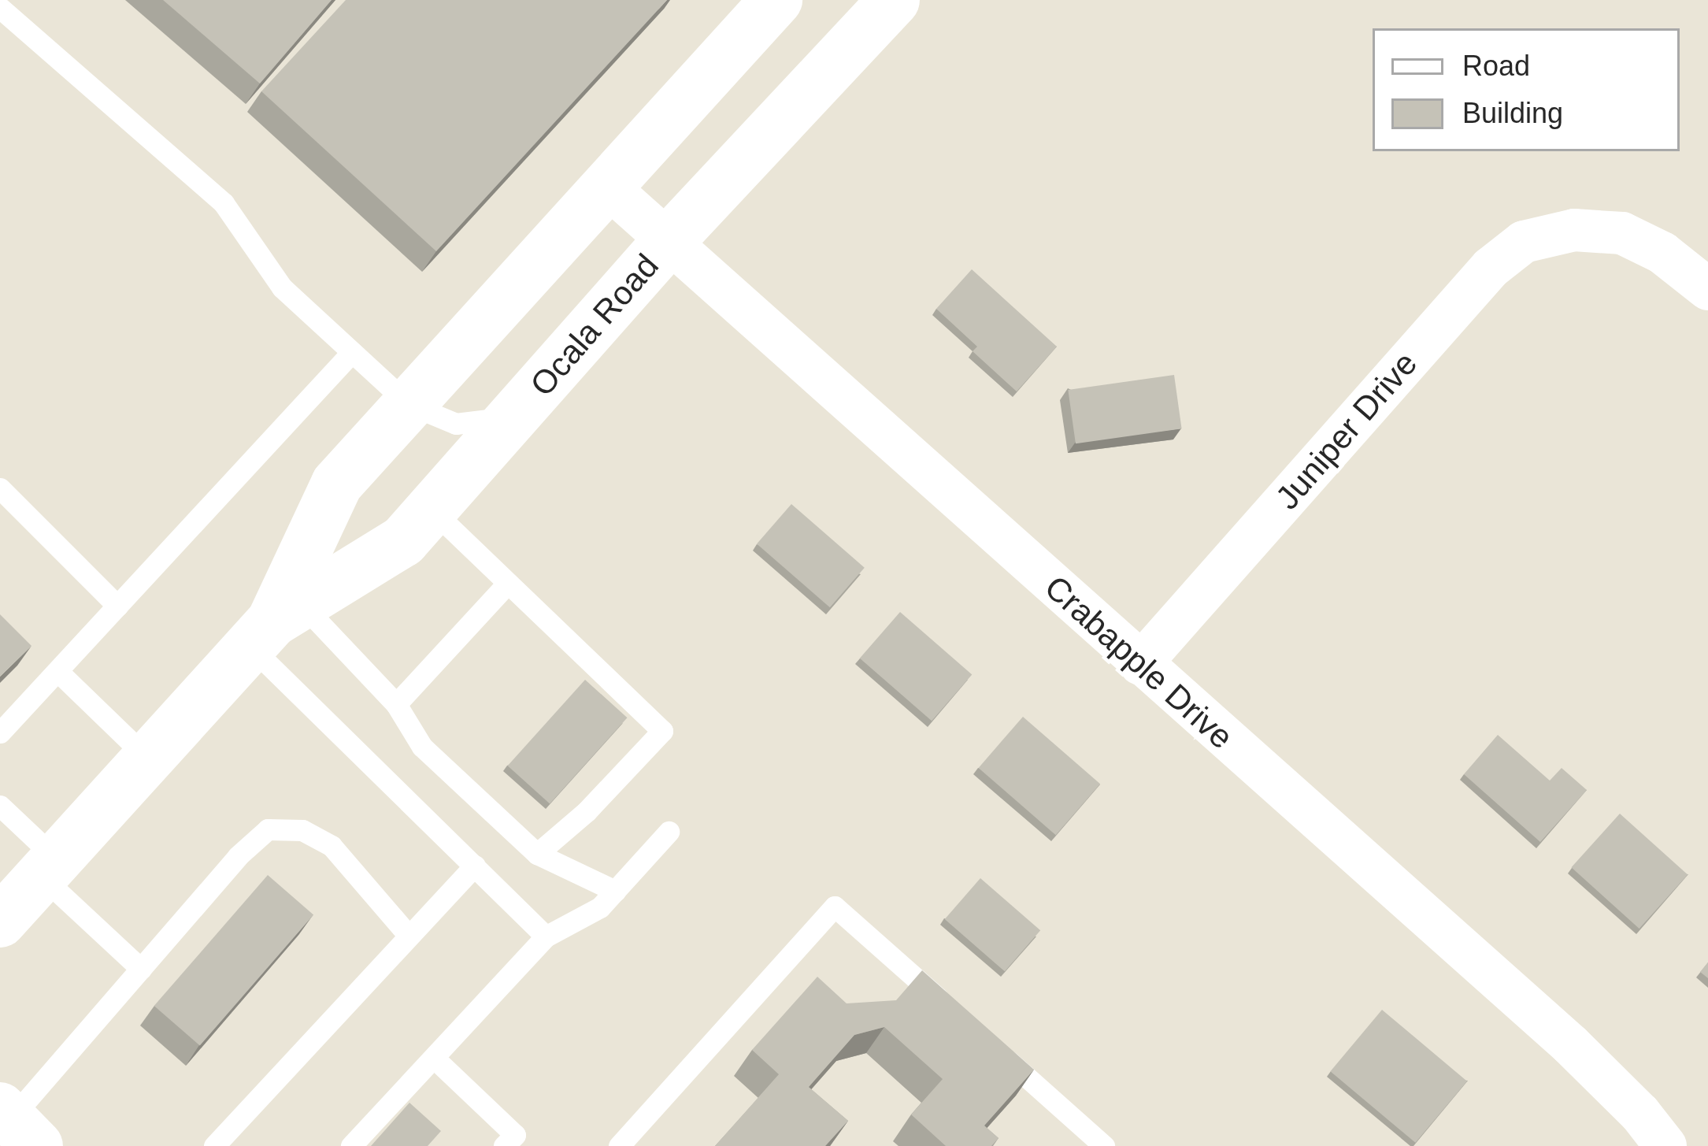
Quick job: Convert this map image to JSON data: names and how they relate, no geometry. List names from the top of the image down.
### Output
{
  "streets": {
    "main road": ["Ocala Road"],
    "street": ["Juniper Drive", "Crabapple Drive"]
  },
  "crossings": [
    ["Ocala Road", "Crabapple Drive"],
    ["Juniper Drive", "Crabapple Drive"]
  ],
  "legend": ["Road", "Building"]
}
